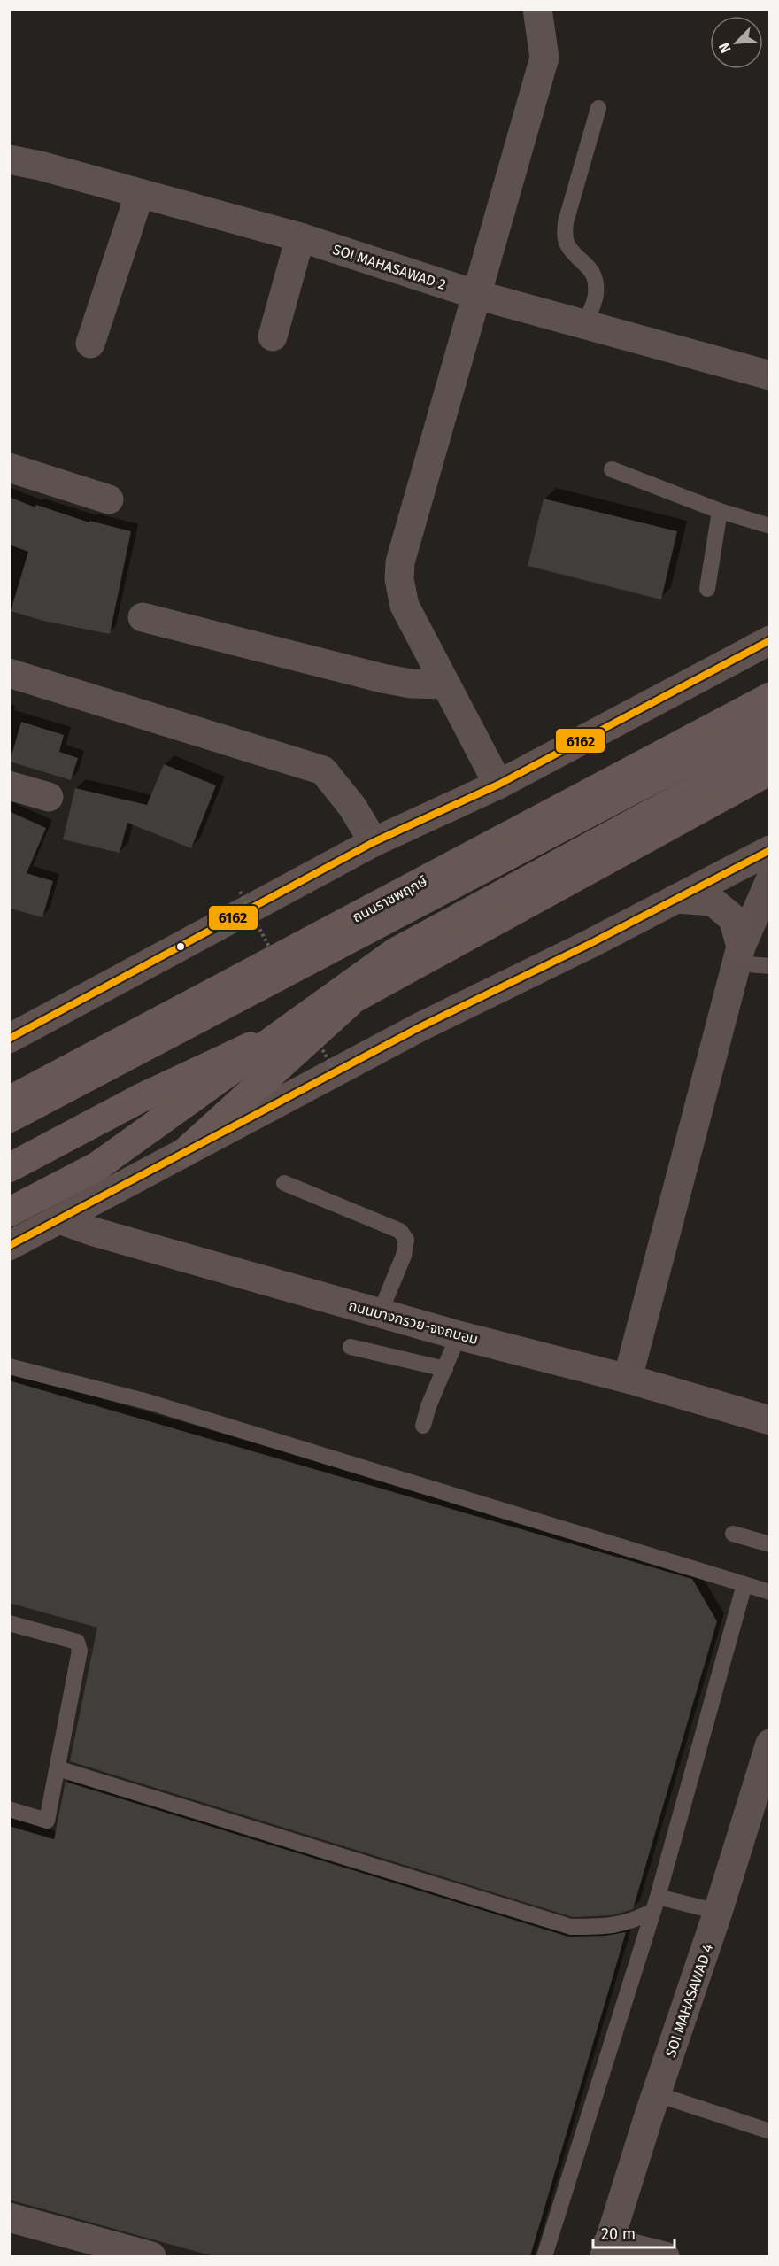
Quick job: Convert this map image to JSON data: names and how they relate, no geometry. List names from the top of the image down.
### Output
{
  "streets": {
    "main road": ["ถนนราชพฤกษ์", "ถนนบางกรวย-จงถนอม"],
    "street": ["SOI MAHASAWAD 2", "SOI MAHASAWAD 4"]
  },
  "lines": ["transit line 6162"],
  "scale_bar": "20 m",
  "north": "bottom left"
}
